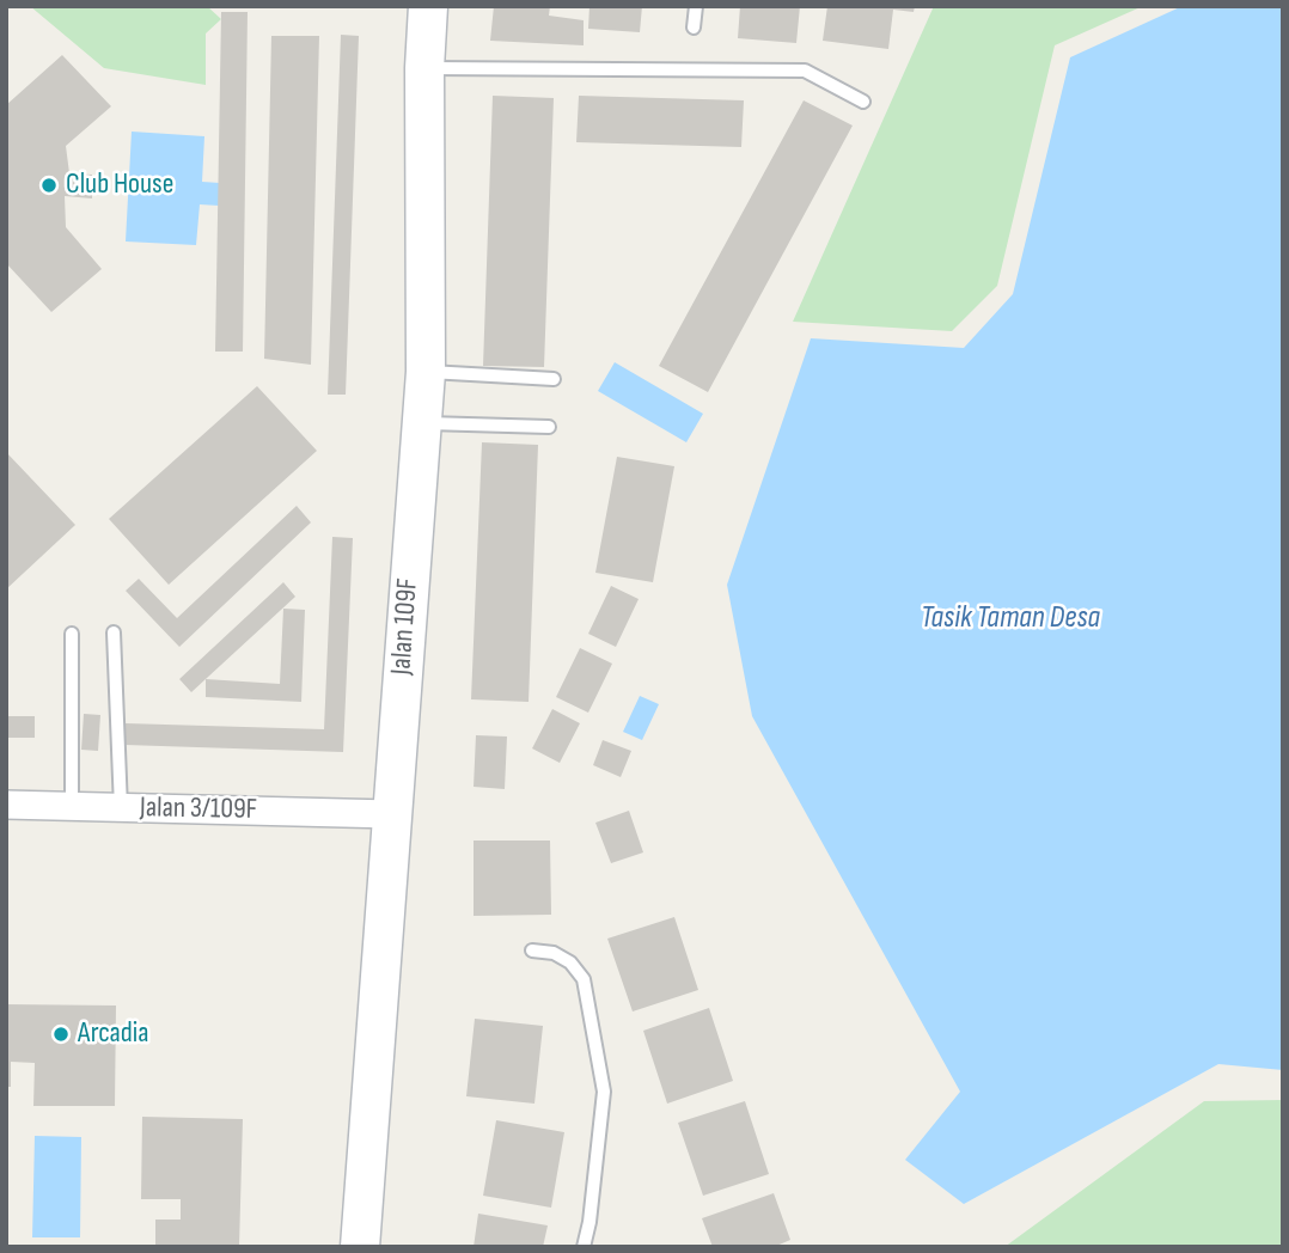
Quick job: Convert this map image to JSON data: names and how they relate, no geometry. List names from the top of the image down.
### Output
{
  "streets": {
    "street": ["Jalan 109F", "Jalan 3/109F"]
  },
  "crossings": [
    ["Jalan 109F", "Jalan 3/109F"]
  ],
  "water": ["Tasik Taman Desa"],
  "places": ["Club House", "Arcadia"]
}
